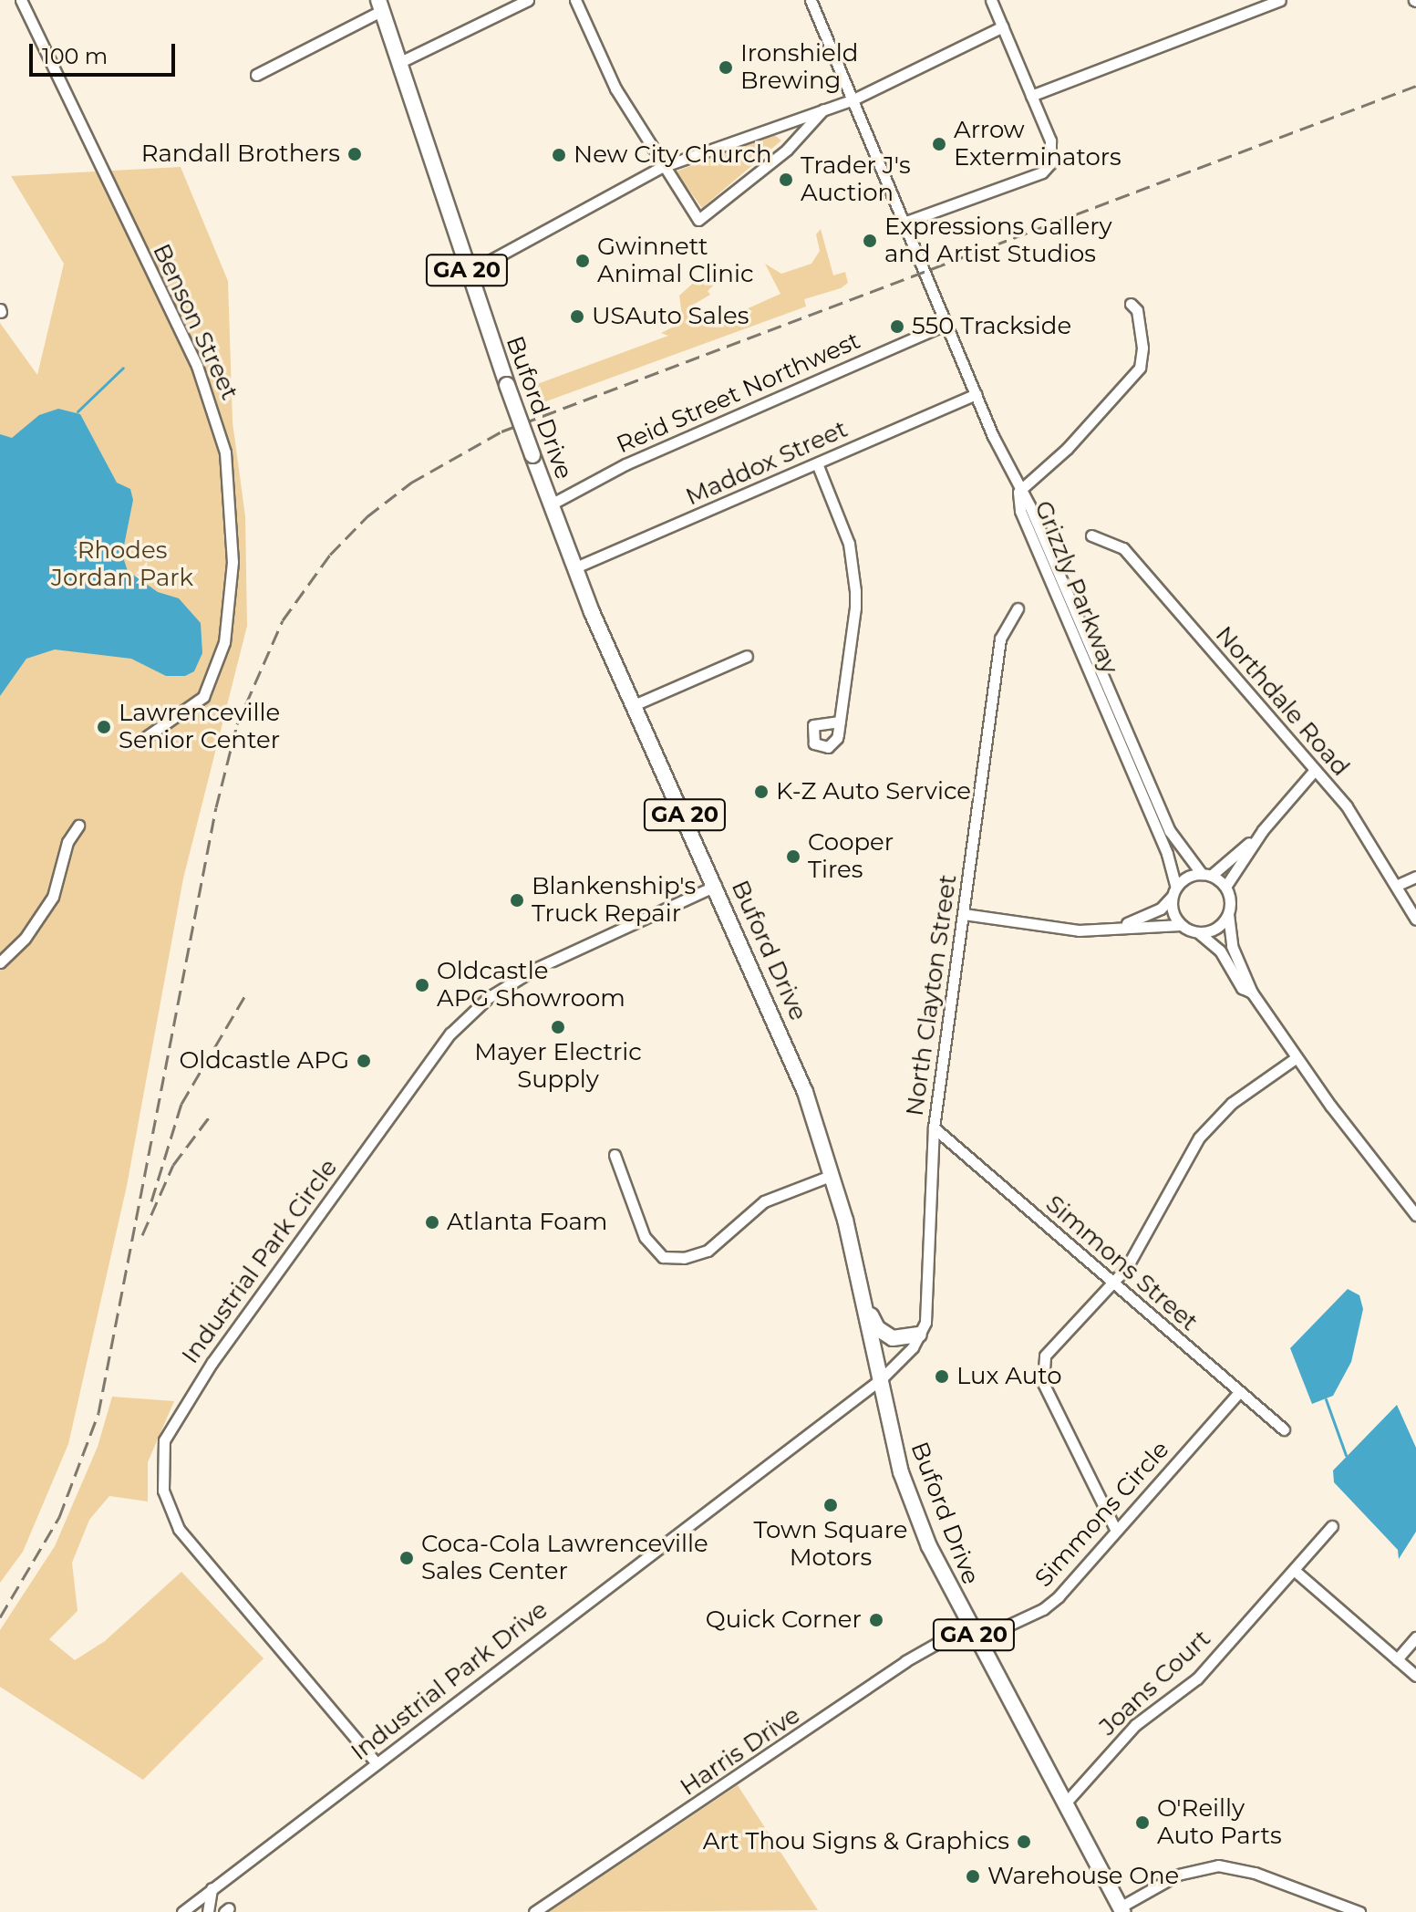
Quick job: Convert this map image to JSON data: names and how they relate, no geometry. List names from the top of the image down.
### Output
{
  "streets": {
    "highway": ["GA 20", "Buford Drive"],
    "street": [
      "Benson Street",
      "Reid Street Northwest",
      "Maddox Street",
      "Grizzly Parkway",
      "Northdale Road",
      "North Clayton Street",
      "Industrial Park Circle",
      "Simmons Street",
      "Simmons Circle",
      "Industrial Park Drive",
      "Joans Court",
      "Harris Drive"
    ]
  },
  "crossings": [
    ["Reid Street Northwest", "Buford Drive"],
    ["Buford Drive", "Maddox Street"],
    ["Buford Drive", "North Clayton Street"],
    ["Buford Drive", "Industrial Park Circle"],
    ["Buford Drive", "Simmons Circle"],
    ["Buford Drive", "Industrial Park Drive"],
    ["Buford Drive", "Joans Court"],
    ["Buford Drive", "Harris Drive"],
    ["North Clayton Street", "Simmons Street"],
    ["North Clayton Street", "Industrial Park Drive"],
    ["Industrial Park Circle", "Industrial Park Drive"],
    ["Simmons Street", "Simmons Circle"]
  ],
  "parks": ["Rhodes Jordan Park"],
  "places": [
    "Ironshield Brewing",
    "Arrow Exterminators",
    "Randall Brothers",
    "New City Church",
    "Trader J's Auction",
    "Expressions Gallery and Artist Studios",
    "Gwinnett Animal Clinic",
    "USAuto Sales",
    "550 Trackside",
    "Lawrenceville Senior Center",
    "K-Z Auto Service",
    "Cooper Tires",
    "Blankenship's Truck Repair",
    "Oldcastle APG Showroom",
    "Mayer Electric Supply",
    "Oldcastle APG",
    "Atlanta Foam",
    "Lux Auto",
    "Town Square Motors",
    "Coca-Cola Lawrenceville Sales Center",
    "Quick Corner",
    "O'Reilly Auto Parts",
    "Art Thou Signs & Graphics",
    "Warehouse One"
  ],
  "scale_bar": "100 m"
}
